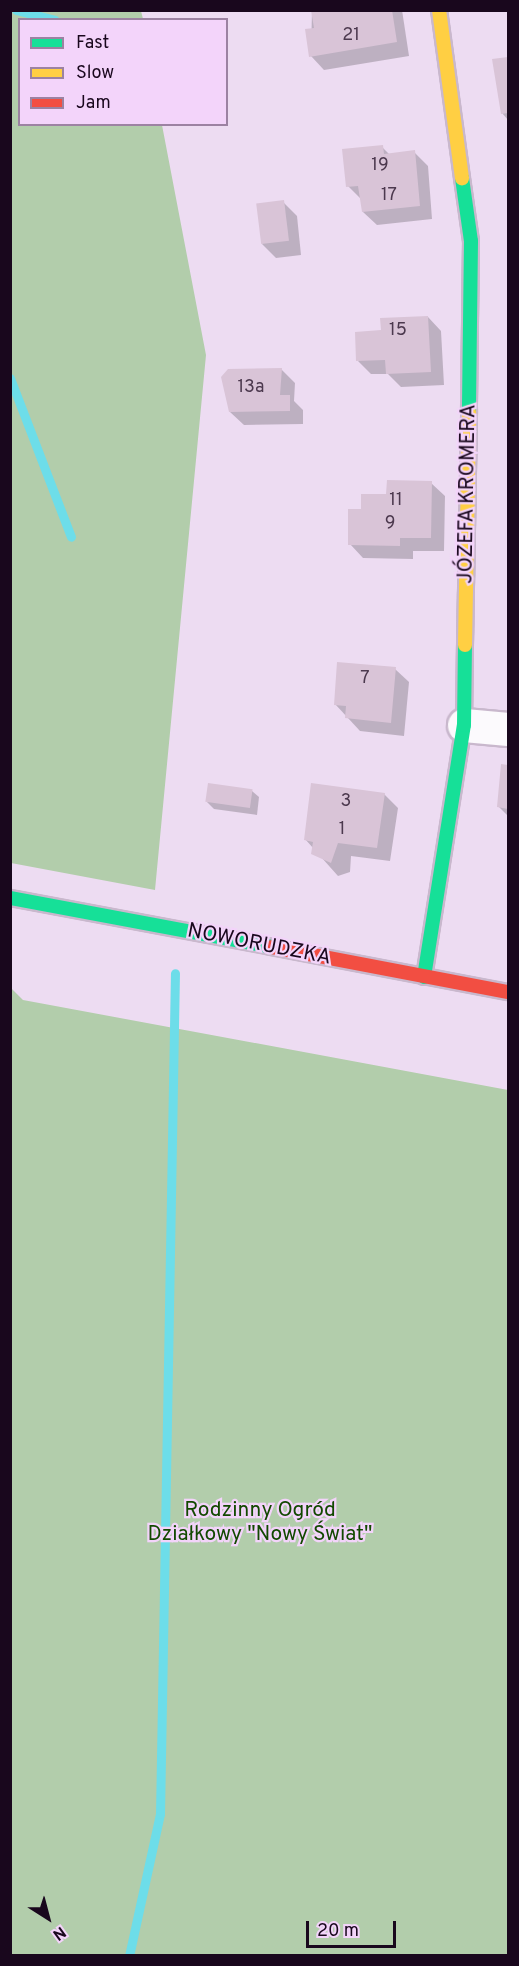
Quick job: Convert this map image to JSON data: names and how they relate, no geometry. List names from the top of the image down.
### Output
{
  "streets": {
    "street": ["JÓZEFA KROMERA", "NOWORUDZKA"]
  },
  "crossings": [
    ["JÓZEFA KROMERA", "NOWORUDZKA"]
  ],
  "parks": ["Rodzinny Ogród Działkowy \"Nowy Świat\""],
  "house_numbers": [
    "21",
    "19",
    "17",
    "15",
    "13a",
    "11",
    "9",
    "7",
    "3",
    "1"
  ],
  "legend": ["Fast", "Slow", "Jam"],
  "scale_bar": "20 m",
  "north": "bottom right"
}
